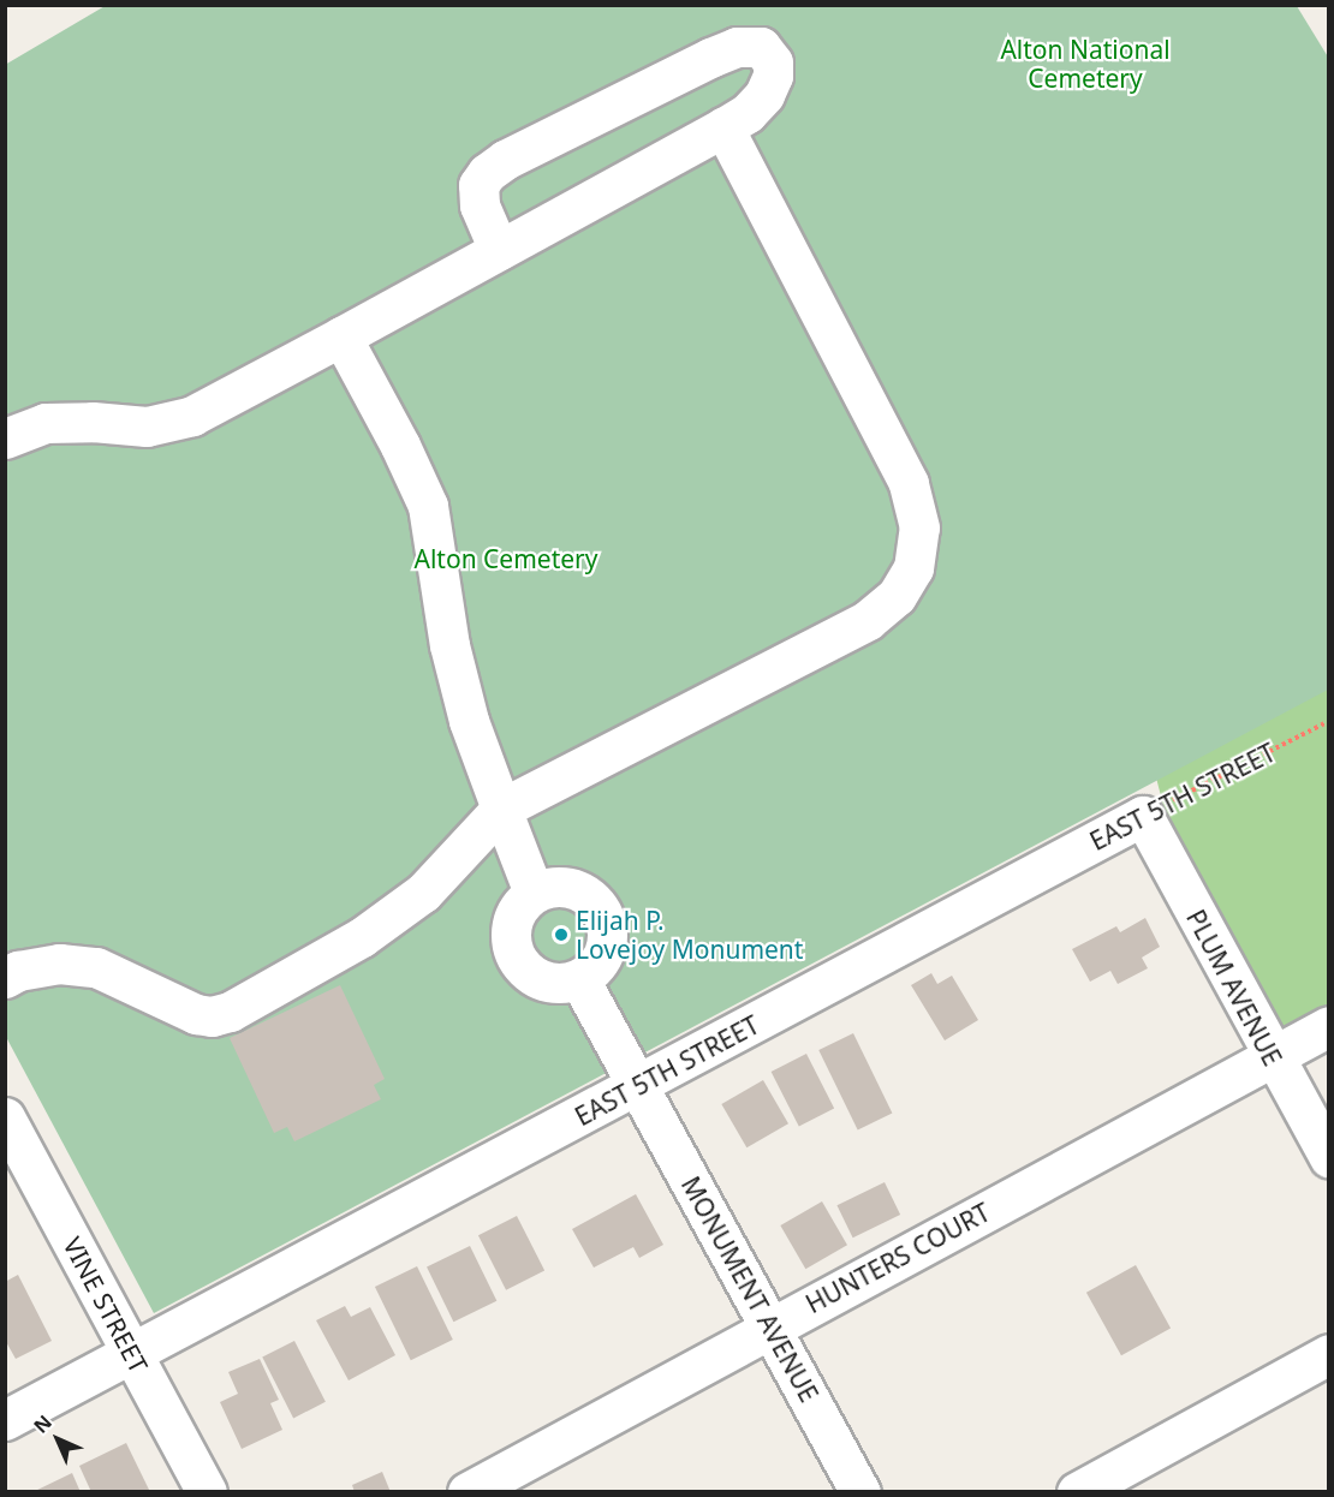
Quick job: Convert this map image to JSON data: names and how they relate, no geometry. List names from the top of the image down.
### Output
{
  "streets": {
    "street": [
      "EAST 5TH STREET",
      "PLUM AVENUE",
      "HUNTERS COURT",
      "MONUMENT AVENUE",
      "VINE STREET"
    ]
  },
  "crossings": [
    ["EAST 5TH STREET", "PLUM AVENUE"],
    ["EAST 5TH STREET", "MONUMENT AVENUE"],
    ["EAST 5TH STREET", "VINE STREET"],
    ["PLUM AVENUE", "HUNTERS COURT"],
    ["HUNTERS COURT", "MONUMENT AVENUE"]
  ],
  "parks": ["Alton National Cemetery", "Alton Cemetery"],
  "places": ["Elijah P. Lovejoy Monument"],
  "north": "top left"
}
